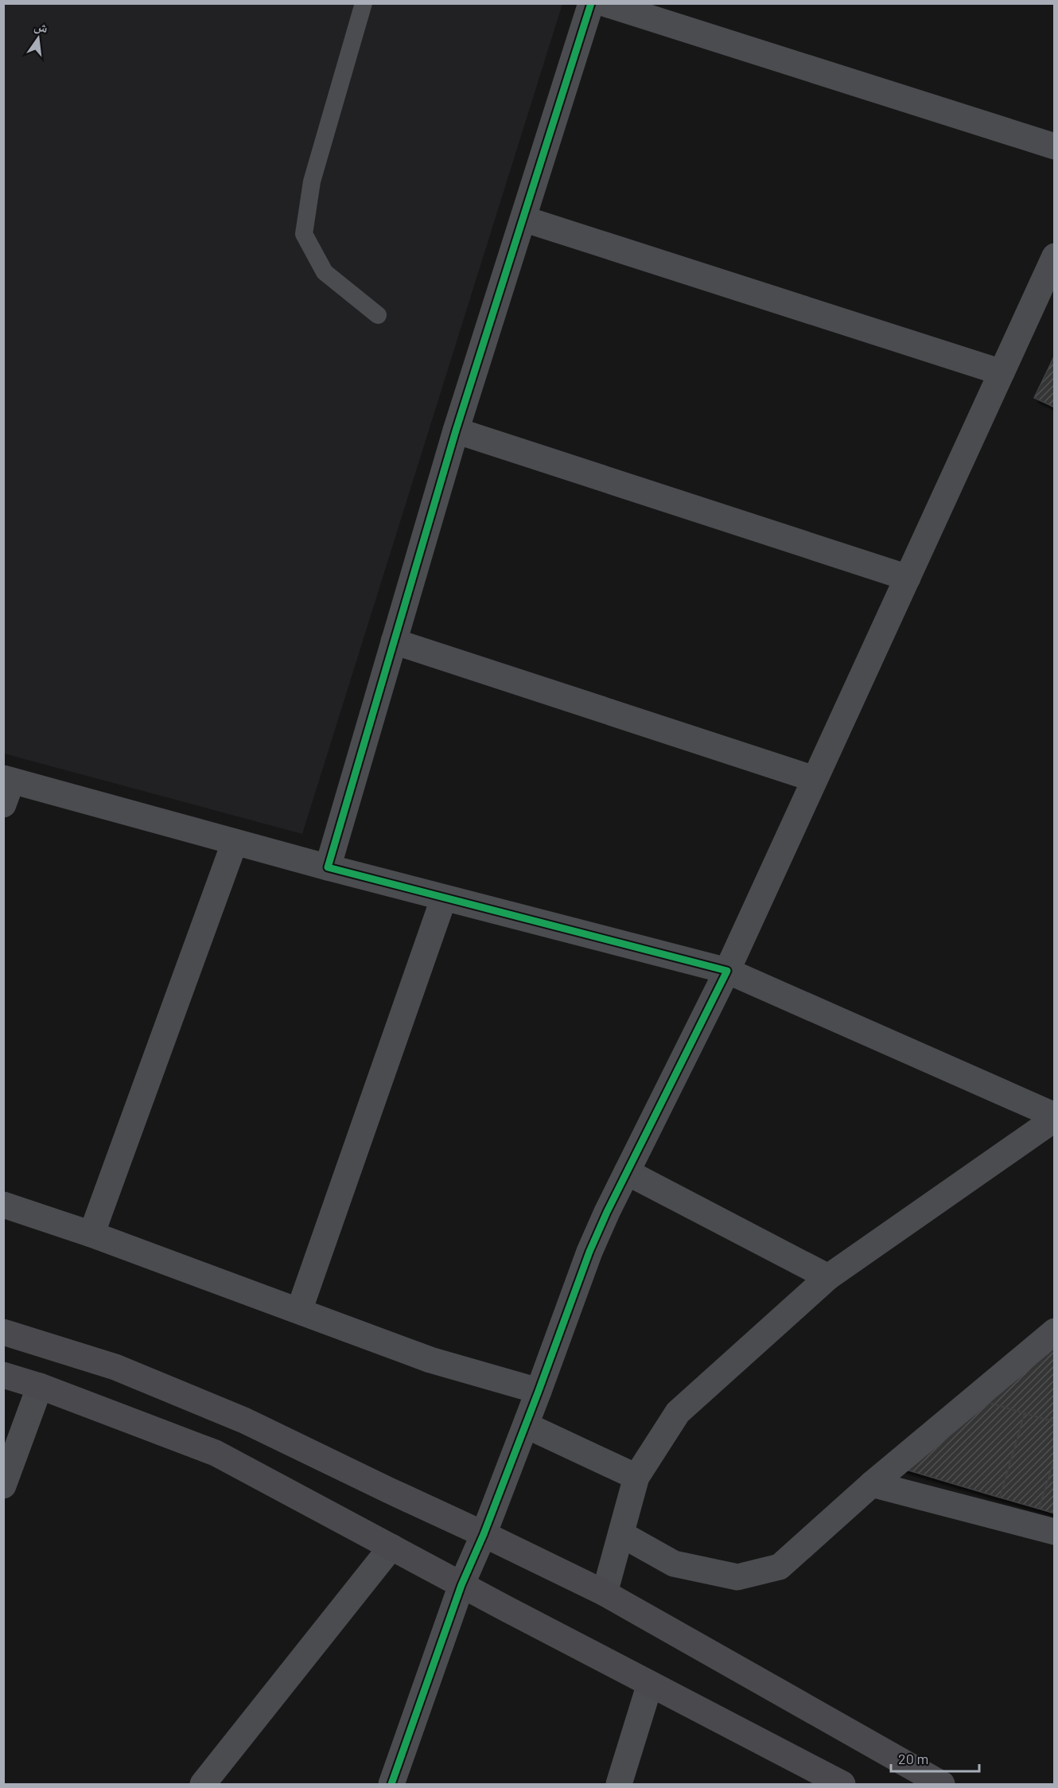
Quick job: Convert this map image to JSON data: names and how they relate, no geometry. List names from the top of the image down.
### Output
{
  "scale_bar": "20 m",
  "north": "top"
}
